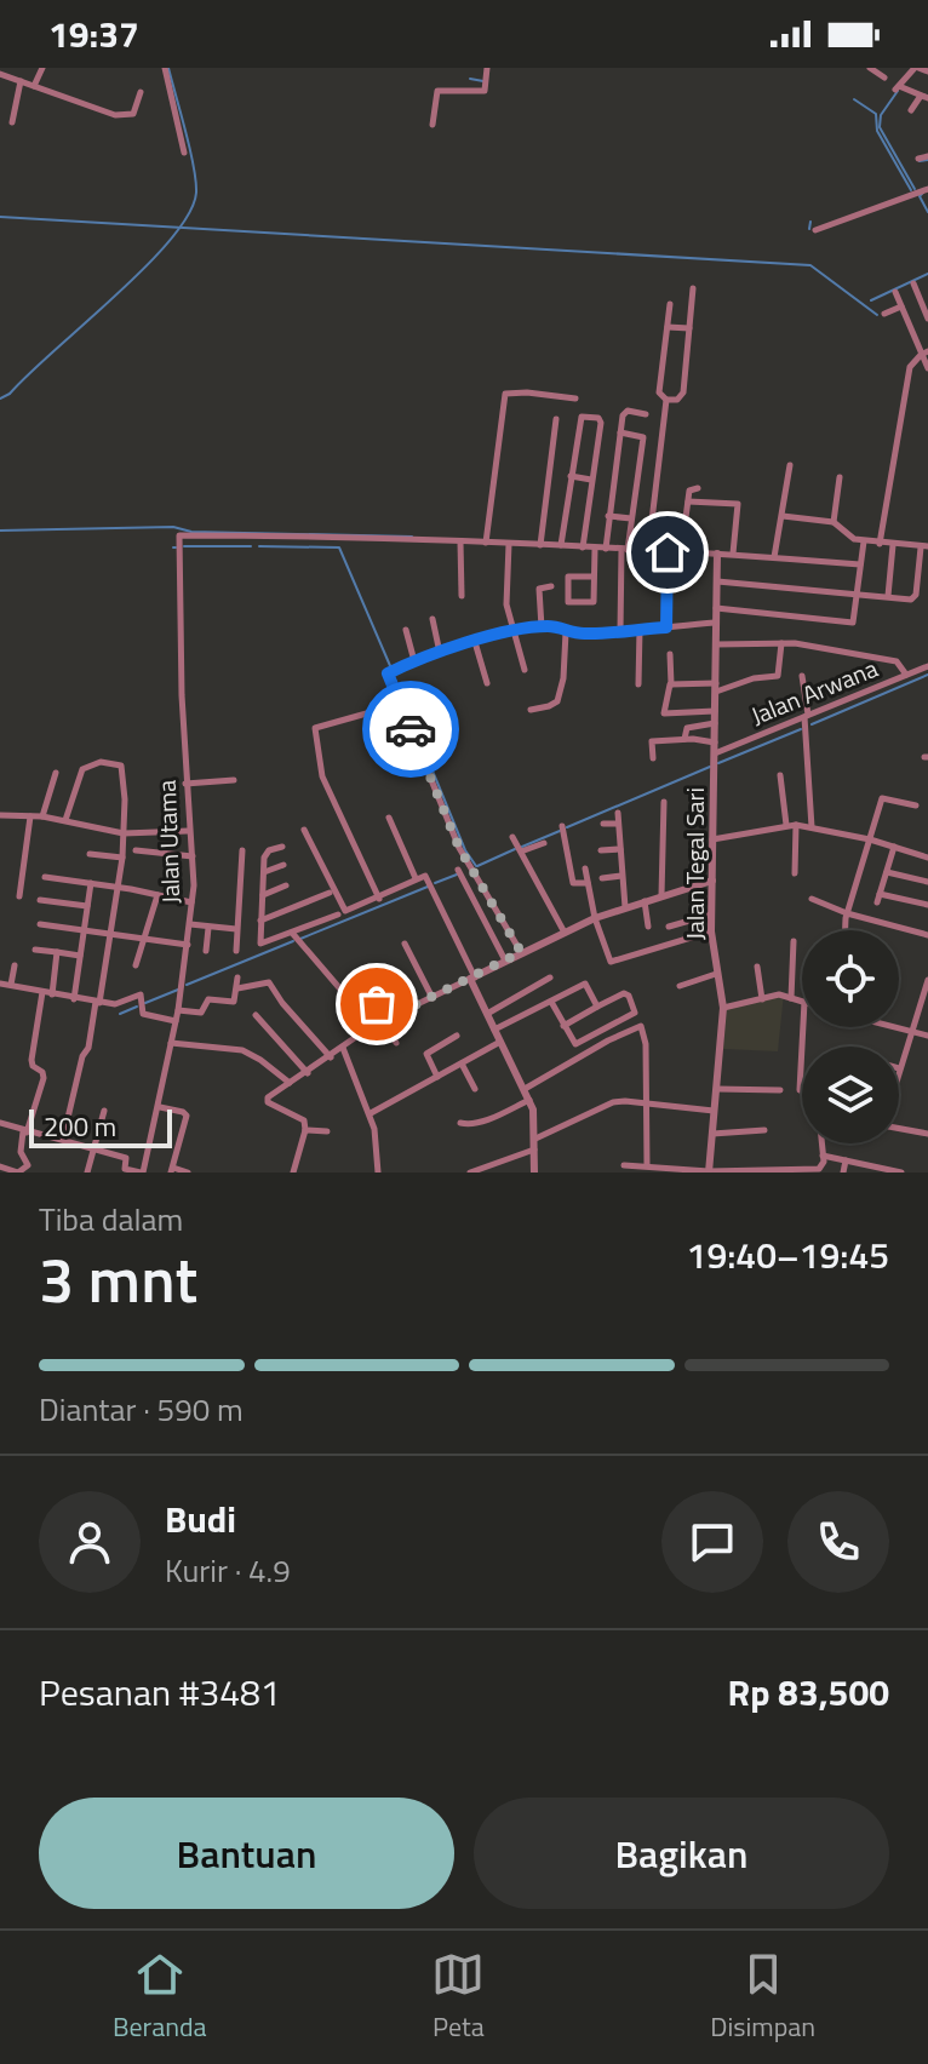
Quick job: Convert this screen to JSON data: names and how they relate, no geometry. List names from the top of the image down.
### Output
{
  "streets": {
    "street": ["Jalan Arwana", "Jalan Utama", "Jalan Tegal Sari"]
  },
  "crossings": [
    ["Jalan Arwana", "Jalan Tegal Sari"]
  ],
  "scale_bar": "200 m",
  "page": {
    "status": "19:37",
    "scale": "200 m",
    "heading": ["3 mnt", "Tiba dalam", "19:40–19:45"],
    "panel": [
      "Budi",
      "Kurir · 4.9",
      "Pesanan #3481",
      "Rp 83,500"
    ],
    "bar": "Diantar · 590 m",
    "buttons": ["Bantuan", "Bagikan"],
    "tabs": ["Beranda", "Peta", "Disimpan"]
  }
}
